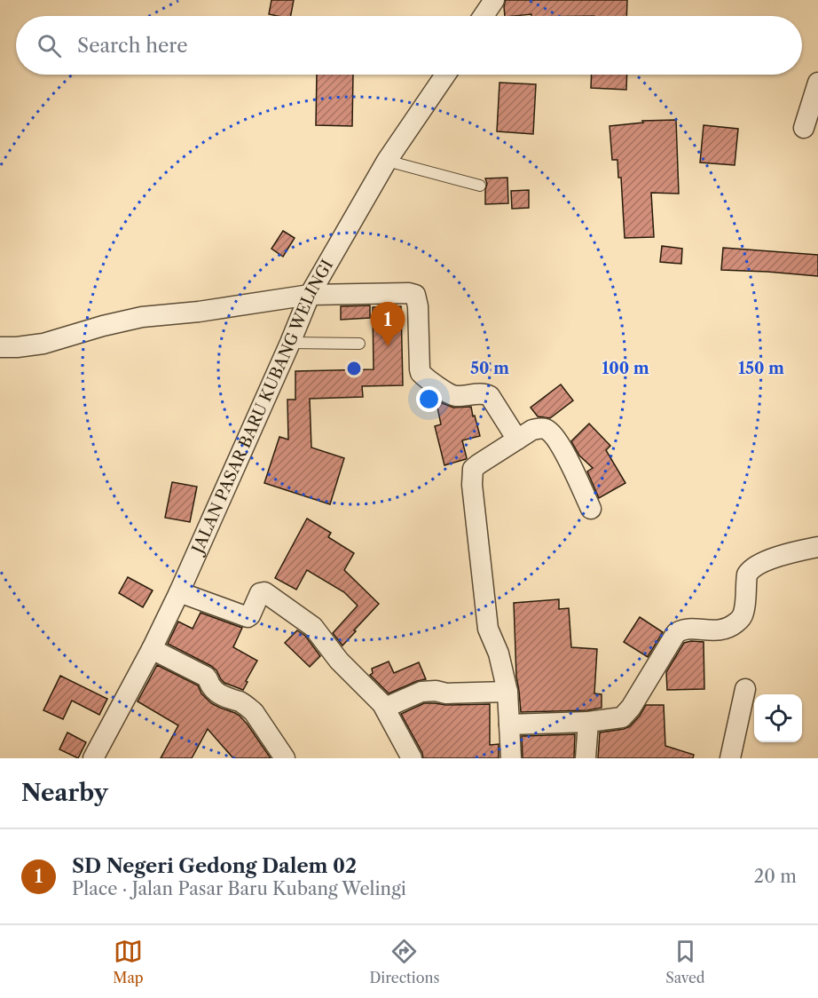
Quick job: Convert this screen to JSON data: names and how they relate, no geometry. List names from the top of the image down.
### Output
{
  "streets": {
    "street": ["JALAN PASAR BARU KUBANG WELINGI"]
  },
  "page": {
    "search": "Search here",
    "pins": "1",
    "heading": "Nearby",
    "list": [
      {
        "mark": "1",
        "name": "SD Negeri Gedong Dalem 02",
        "note": "Place · Jalan Pasar Baru Kubang Welingi",
        "value": "20 m"
      }
    ],
    "nav": ["Map", "Directions", "Saved"]
  },
  "rings": ["50 m", "100 m", "150 m"]
}
